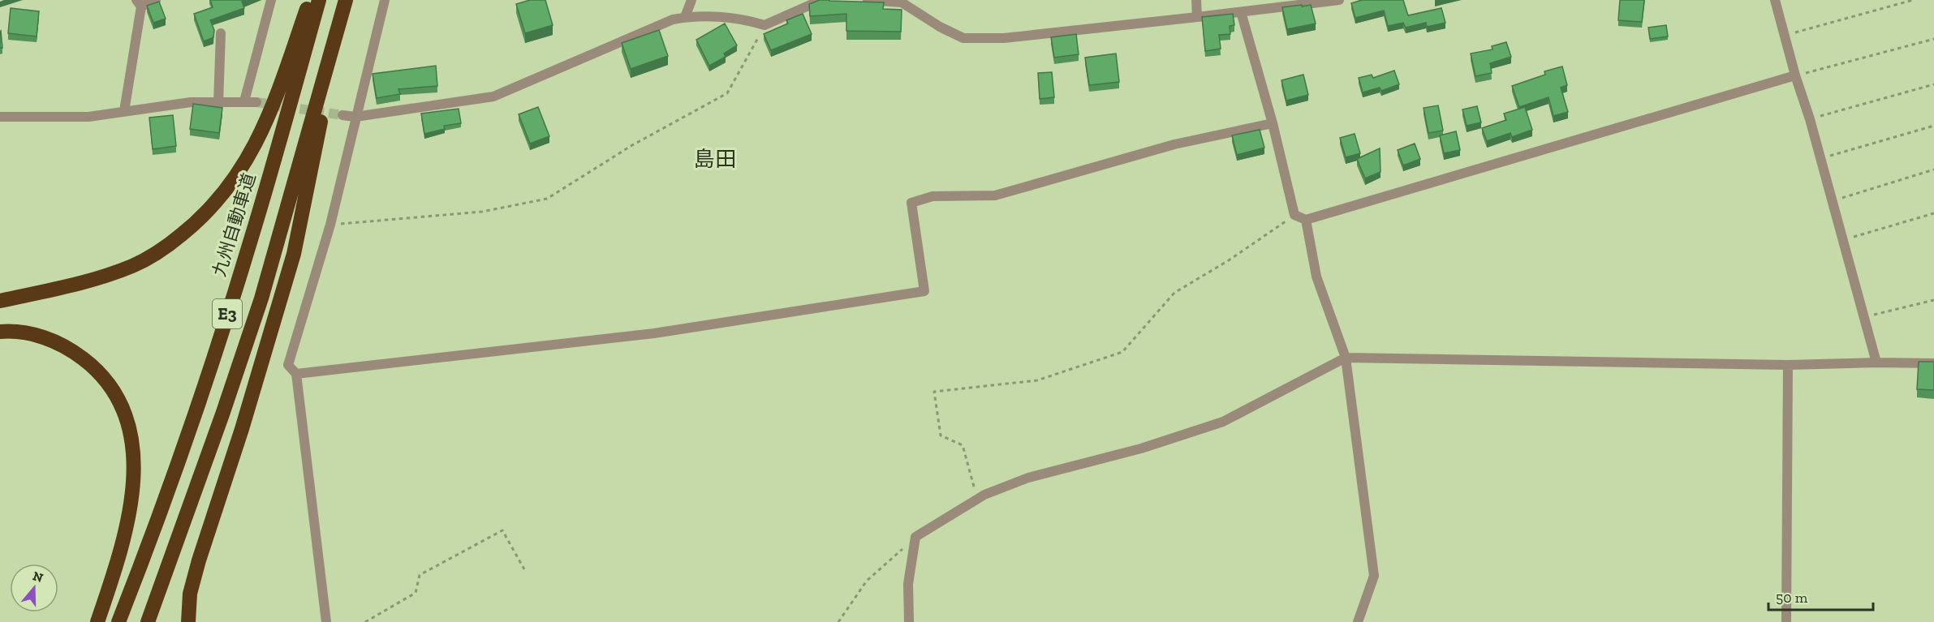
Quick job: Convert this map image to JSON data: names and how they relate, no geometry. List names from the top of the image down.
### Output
{
  "streets": {
    "highway": ["九州自動車道", "E3"]
  },
  "districts": ["島田"],
  "scale_bar": "50 m",
  "north": "top"
}
